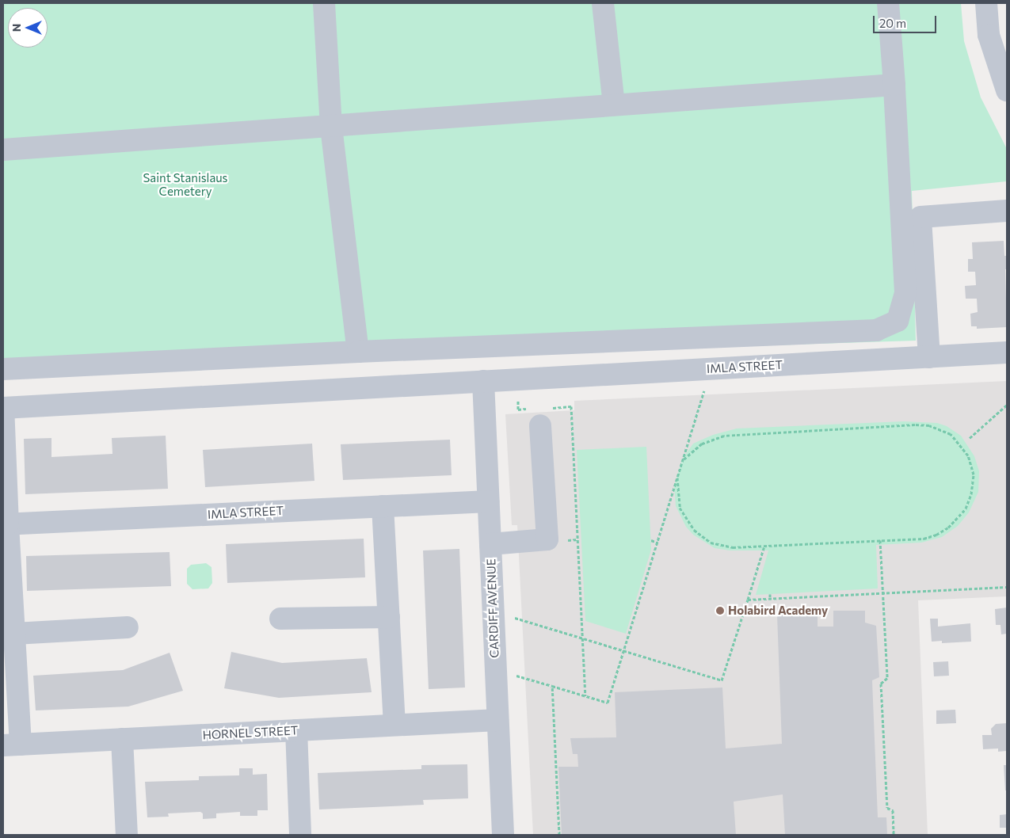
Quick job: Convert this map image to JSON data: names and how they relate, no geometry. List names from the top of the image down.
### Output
{
  "streets": {
    "street": ["IMLA STREET", "CARDIFF AVENUE", "HORNEL STREET"]
  },
  "crossings": [
    ["IMLA STREET", "CARDIFF AVENUE"],
    ["CARDIFF AVENUE", "HORNEL STREET"]
  ],
  "parks": ["Saint Stanislaus Cemetery"],
  "places": ["Holabird Academy"],
  "scale_bar": "20 m",
  "north": "left"
}
